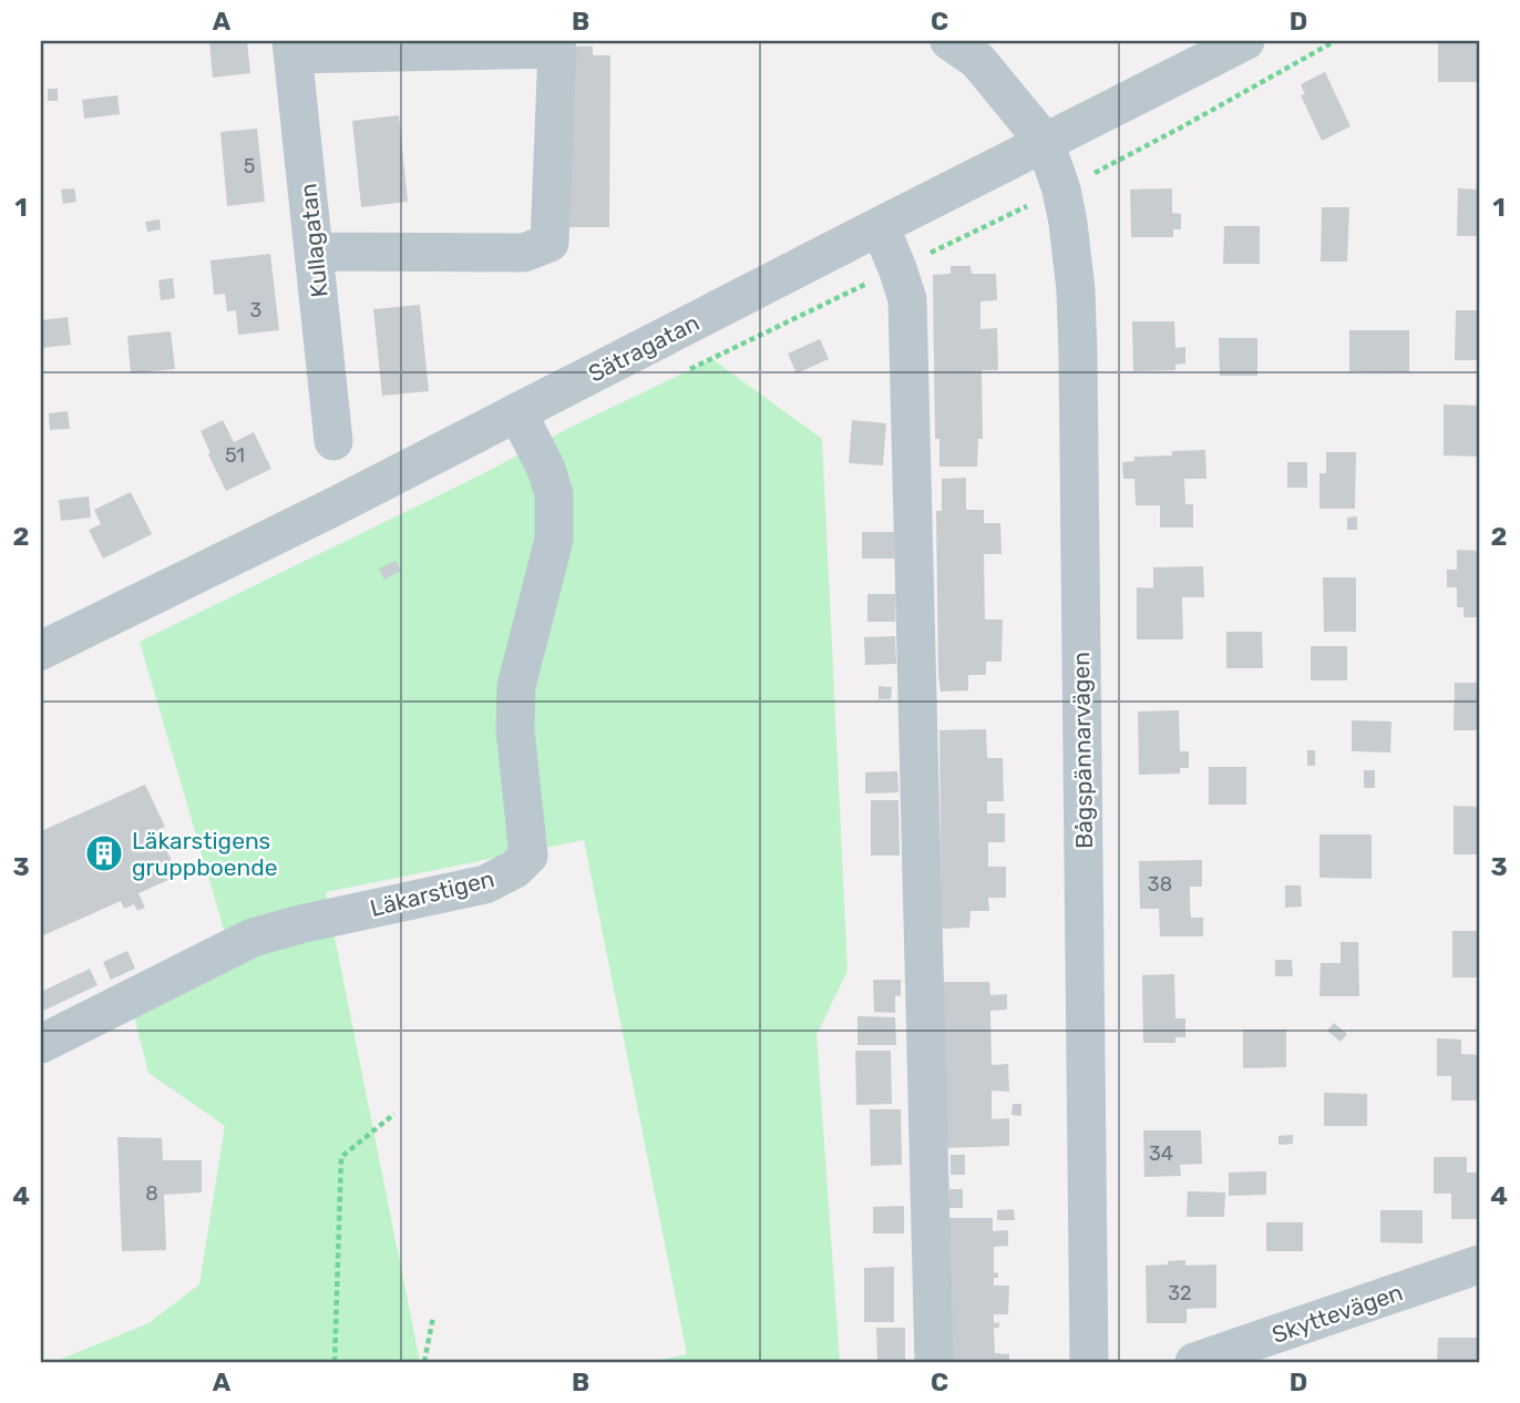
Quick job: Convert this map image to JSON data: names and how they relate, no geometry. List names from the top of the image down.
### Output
{
  "streets": {
    "street": [
      "Kullagatan",
      "Sätragatan",
      "Bågspännarvägen",
      "Läkarstigen",
      "Skyttevägen"
    ]
  },
  "crossings": [
    ["Sätragatan", "Bågspännarvägen"],
    ["Sätragatan", "Läkarstigen"]
  ],
  "places": {
    "building": ["Läkarstigens gruppboende"]
  },
  "house_numbers": [
    "5",
    "3",
    "51",
    "38",
    "34",
    "8",
    "32"
  ],
  "grid": {
    "columns": [
      "A",
      "B",
      "C",
      "D"
    ],
    "rows": [
      "1",
      "2",
      "3",
      "4"
    ]
  }
}
